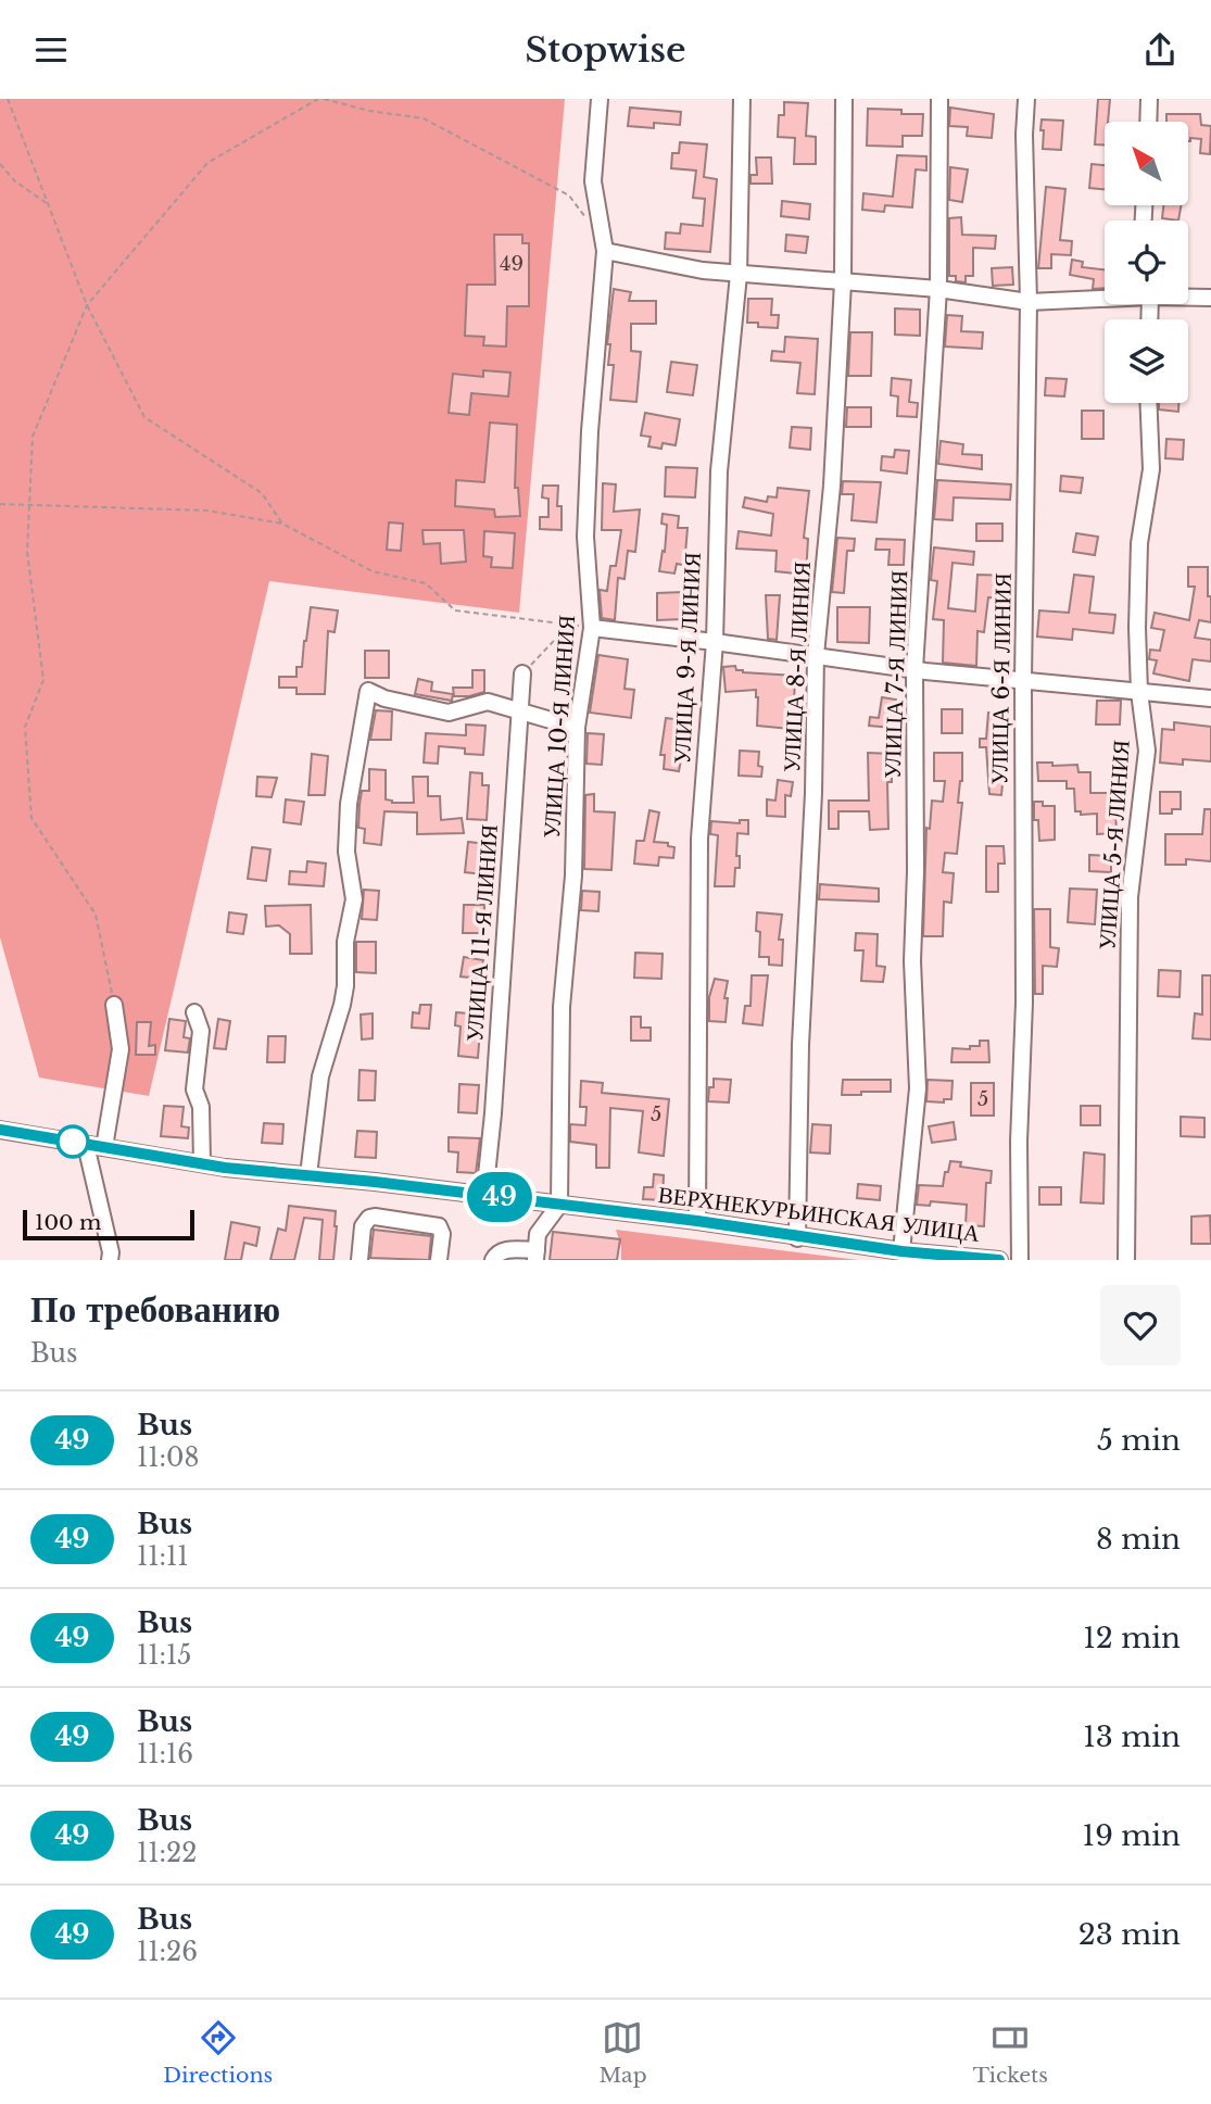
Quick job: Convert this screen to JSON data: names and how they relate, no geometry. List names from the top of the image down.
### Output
{
  "streets": {
    "street": [
      "УЛИЦА 9-Я ЛИНИЯ",
      "УЛИЦА 8-Я ЛИНИЯ",
      "УЛИЦА 7-Я ЛИНИЯ",
      "УЛИЦА 6-Я ЛИНИЯ",
      "УЛИЦА 10-Я ЛИНИЯ",
      "УЛИЦА 5-Я ЛИНИЯ",
      "УЛИЦА 11-Я ЛИНИЯ",
      "ВЕРХНЕКУРЬИНСКАЯ УЛИЦА"
    ]
  },
  "crossings": [
    ["УЛИЦА 9-Я ЛИНИЯ", "ВЕРХНЕКУРЬИНСКАЯ УЛИЦА"],
    ["УЛИЦА 8-Я ЛИНИЯ", "ВЕРХНЕКУРЬИНСКАЯ УЛИЦА"],
    ["УЛИЦА 7-Я ЛИНИЯ", "ВЕРХНЕКУРЬИНСКАЯ УЛИЦА"],
    ["УЛИЦА 10-Я ЛИНИЯ", "ВЕРХНЕКУРЬИНСКАЯ УЛИЦА"],
    ["УЛИЦА 11-Я ЛИНИЯ", "ВЕРХНЕКУРЬИНСКАЯ УЛИЦА"]
  ],
  "lines": ["bus line 49"],
  "house_numbers": ["49", "5", "5"],
  "scale_bar": "100 m",
  "north": "top left",
  "page": {
    "header": "Stopwise",
    "on_map": "49",
    "scale": "100 m",
    "heading": ["По требованию", "Bus"],
    "list": [
      {
        "mark": "49",
        "name": "Bus",
        "note": "11:08",
        "value": "5 min"
      },
      {
        "mark": "49",
        "name": "Bus",
        "note": "11:11",
        "value": "8 min"
      },
      {
        "mark": "49",
        "name": "Bus",
        "note": "11:15",
        "value": "12 min"
      },
      {
        "mark": "49",
        "name": "Bus",
        "note": "11:16",
        "value": "13 min"
      },
      {
        "mark": "49",
        "name": "Bus",
        "note": "11:22",
        "value": "19 min"
      },
      {
        "mark": "49",
        "name": "Bus",
        "note": "11:26",
        "value": "23 min"
      }
    ],
    "tabs": ["Directions", "Map", "Tickets"]
  }
}
